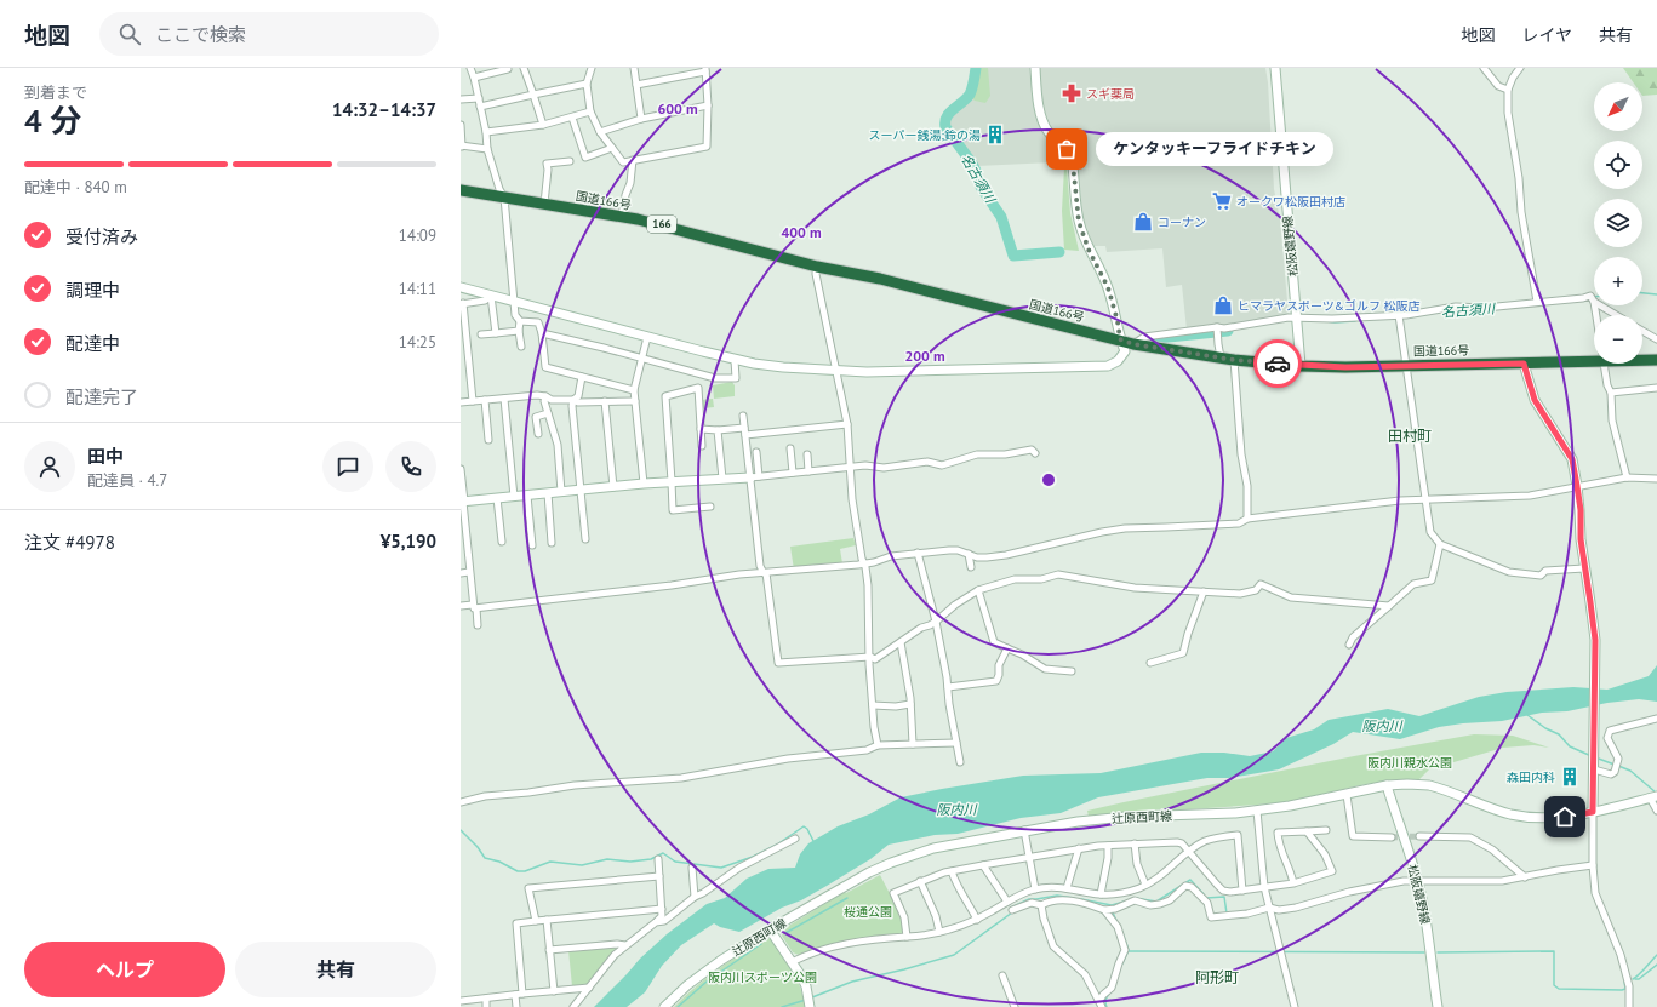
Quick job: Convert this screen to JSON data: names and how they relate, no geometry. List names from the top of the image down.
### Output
{
  "streets": {
    "highway": ["国道166号", "166"],
    "main road": ["松阪嬉野線", "辻原西町線"]
  },
  "crossings": [
    ["国道166号", "松阪嬉野線"],
    ["松阪嬉野線", "辻原西町線"]
  ],
  "districts": ["田村町", "阿形町"],
  "water": ["名古須川", "阪内川"],
  "parks": ["阪内川親水公園", "桜通公園", "阪内川スポーツ公園"],
  "places": {
    "pharmacy": ["スギ薬局"],
    "building": ["スーパー銭湯;鈴の湯", "森田内科"],
    "other": ["ケンタッキーフライドチキン"],
    "supermarket": ["オークワ松阪田村店"],
    "shop": ["コーナン", "ヒマラヤスポーツ&ゴルフ 松阪店"]
  },
  "north": "bottom left",
  "page": {
    "header": "地図",
    "search": "ここで検索",
    "nav": ["地図", "レイヤ", "共有"],
    "heading": ["4 分", "到着まで", "14:32–14:37"],
    "panel": [
      "田中",
      "配達員 · 4.7",
      "注文 #4978",
      "¥5,190"
    ],
    "map_buttons": ["+", "−"],
    "bubble": "ケンタッキーフライドチキン",
    "bar": "配達中 · 840 m",
    "list": [
      ["受付済み", "14:09"],
      ["調理中", "14:11"],
      ["配達中", "14:25"],
      "配達完了"
    ],
    "buttons": ["ヘルプ", "共有"]
  },
  "rings": ["600 m", "400 m", "200 m"]
}
